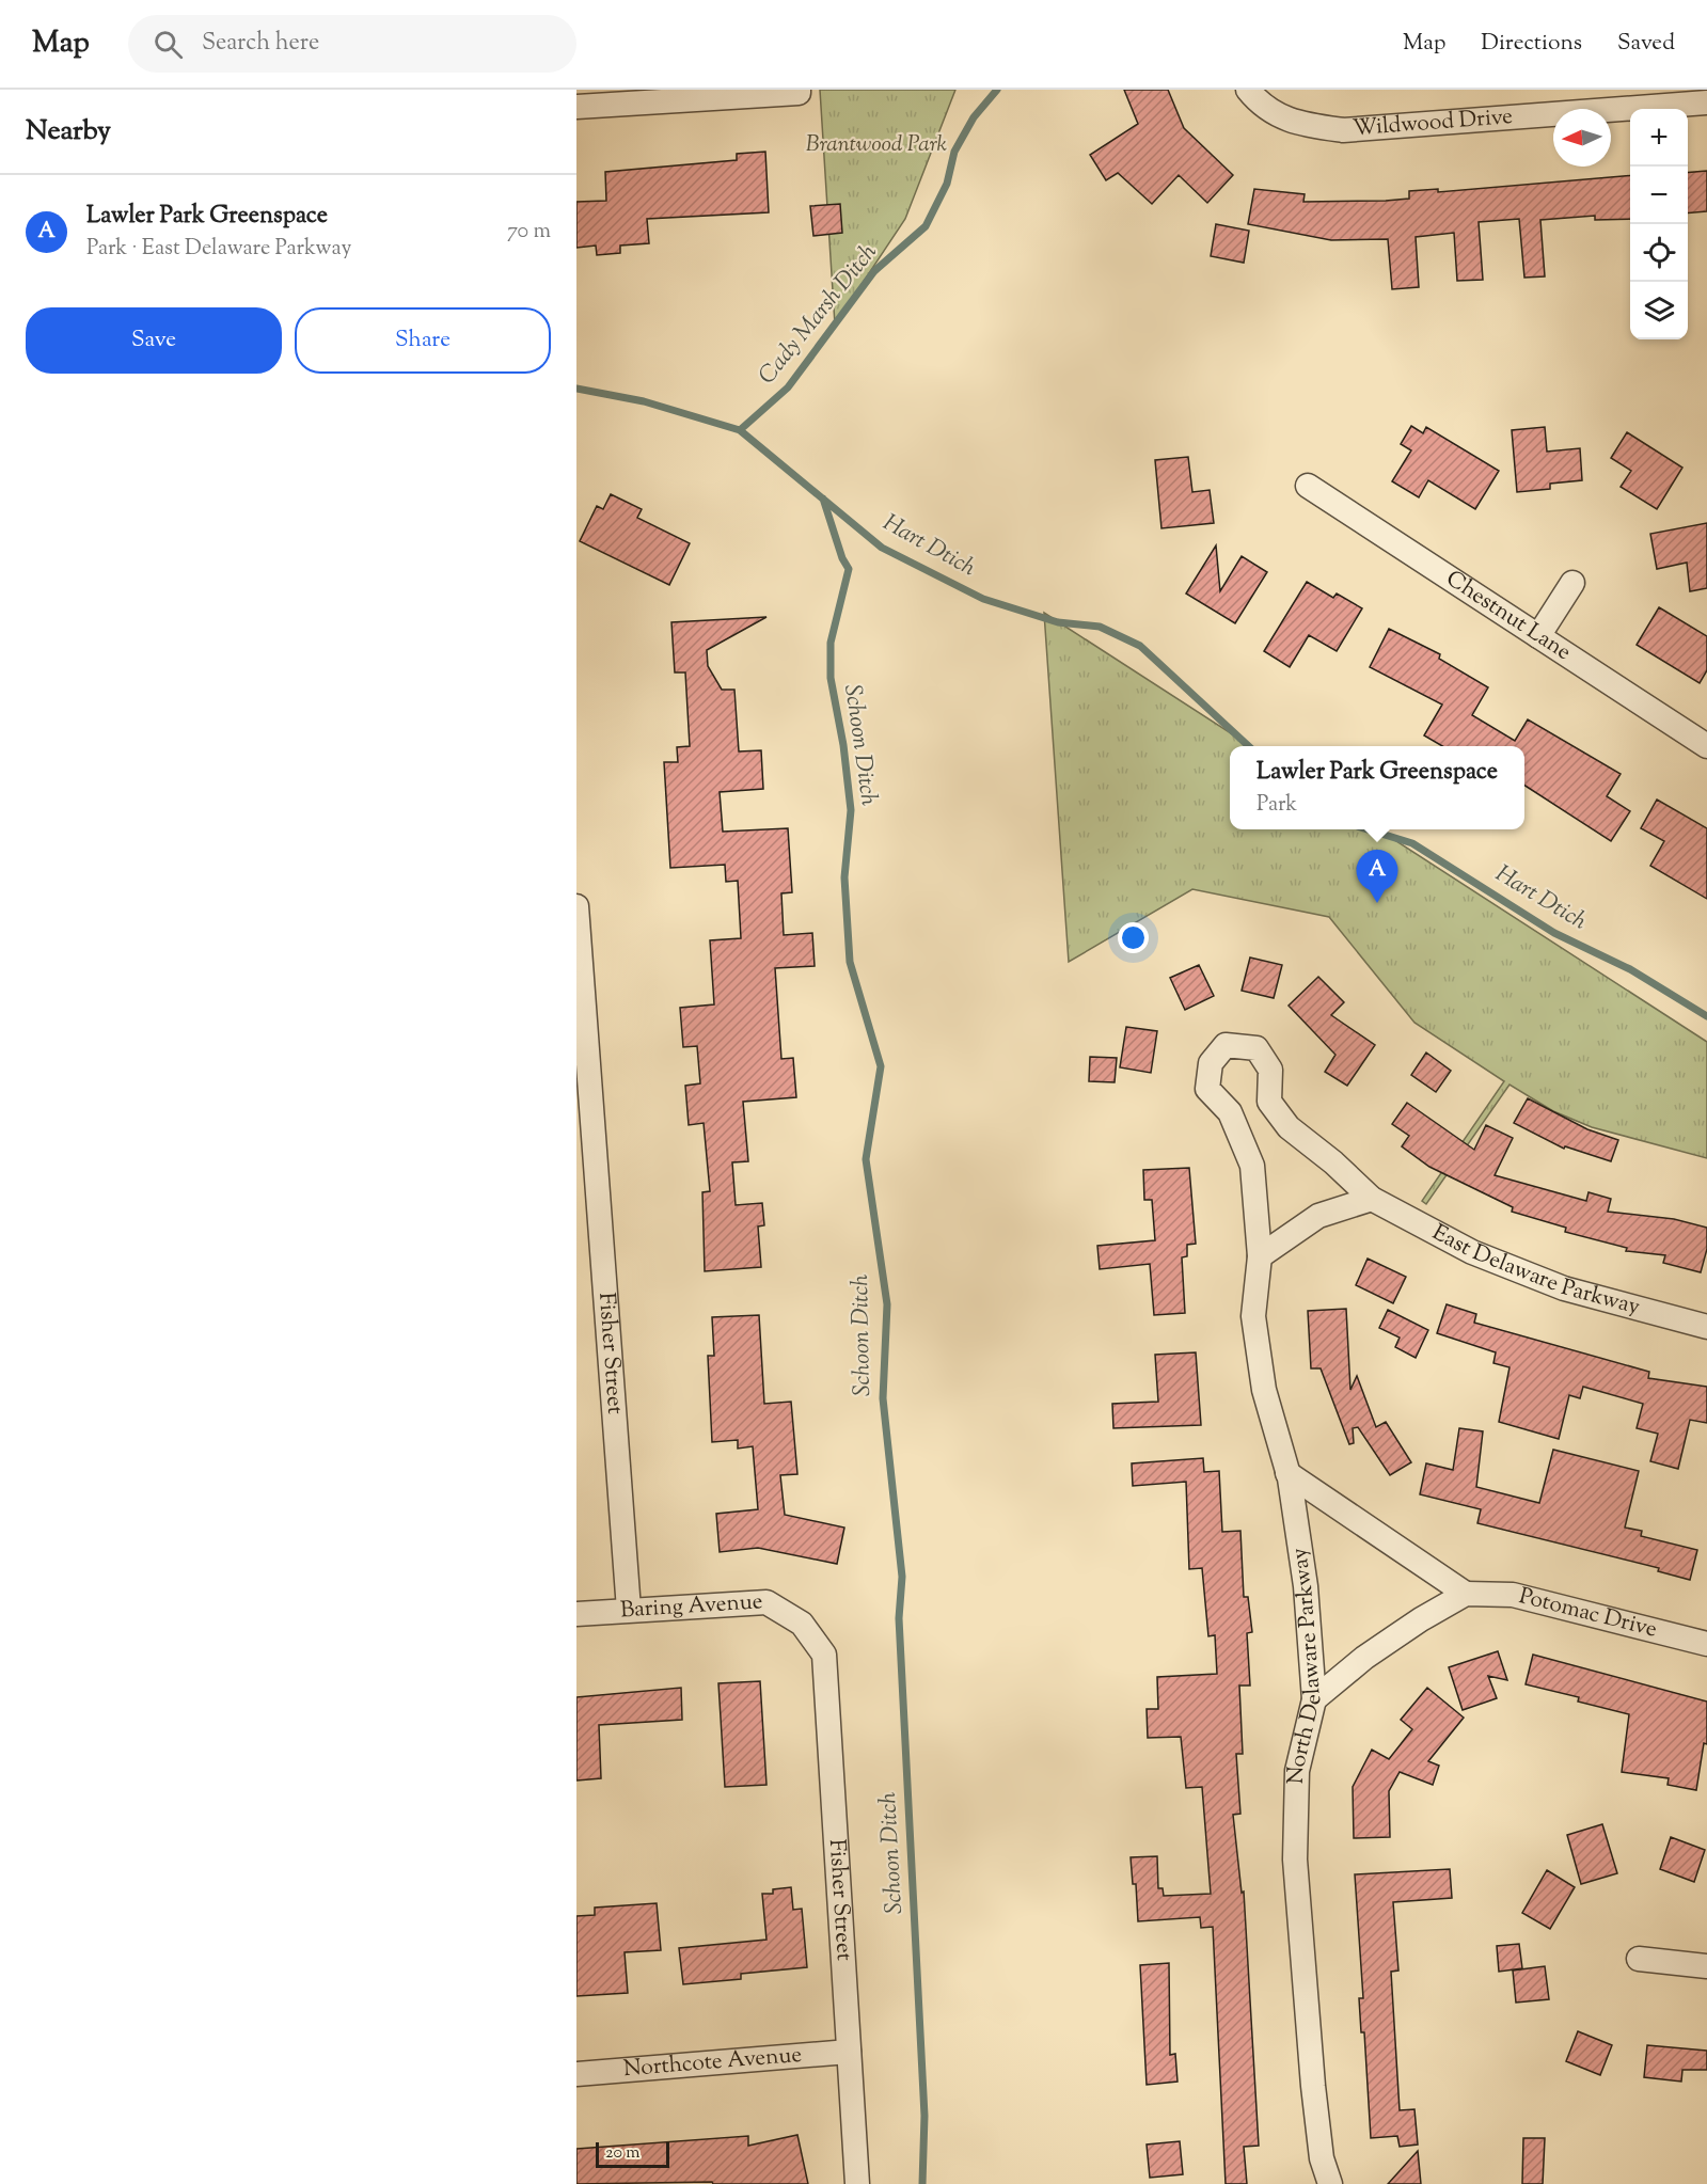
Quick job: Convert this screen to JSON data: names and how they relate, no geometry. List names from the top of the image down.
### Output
{
  "streets": {
    "street": [
      "Wildwood Drive",
      "Chestnut Lane",
      "East Delaware Parkway",
      "Fisher Street",
      "Baring Avenue",
      "Potomac Drive",
      "North Delaware Parkway",
      "Northcote Avenue"
    ]
  },
  "crossings": [
    ["East Delaware Parkway", "North Delaware Parkway"],
    ["Fisher Street", "Baring Avenue"],
    ["Fisher Street", "Northcote Avenue"]
  ],
  "water": ["Cady Marsh Ditch", "Hart Dtich", "Schoon Ditch"],
  "parks": ["Brantwood Park"],
  "scale_bar": "20 m",
  "north": "left",
  "page": {
    "header": "Map",
    "search": "Search here",
    "nav": ["Map", "Directions", "Saved"],
    "heading": "Nearby",
    "map_buttons": ["+", "−"],
    "list": [
      {
        "mark": "A",
        "name": "Lawler Park Greenspace",
        "note": "Park · East Delaware Parkway",
        "value": "70 m"
      }
    ],
    "buttons": ["Save", "Share"],
    "popup": ["Lawler Park Greenspace", "Park"],
    "pins": "A",
    "scale": "20 m"
  }
}
